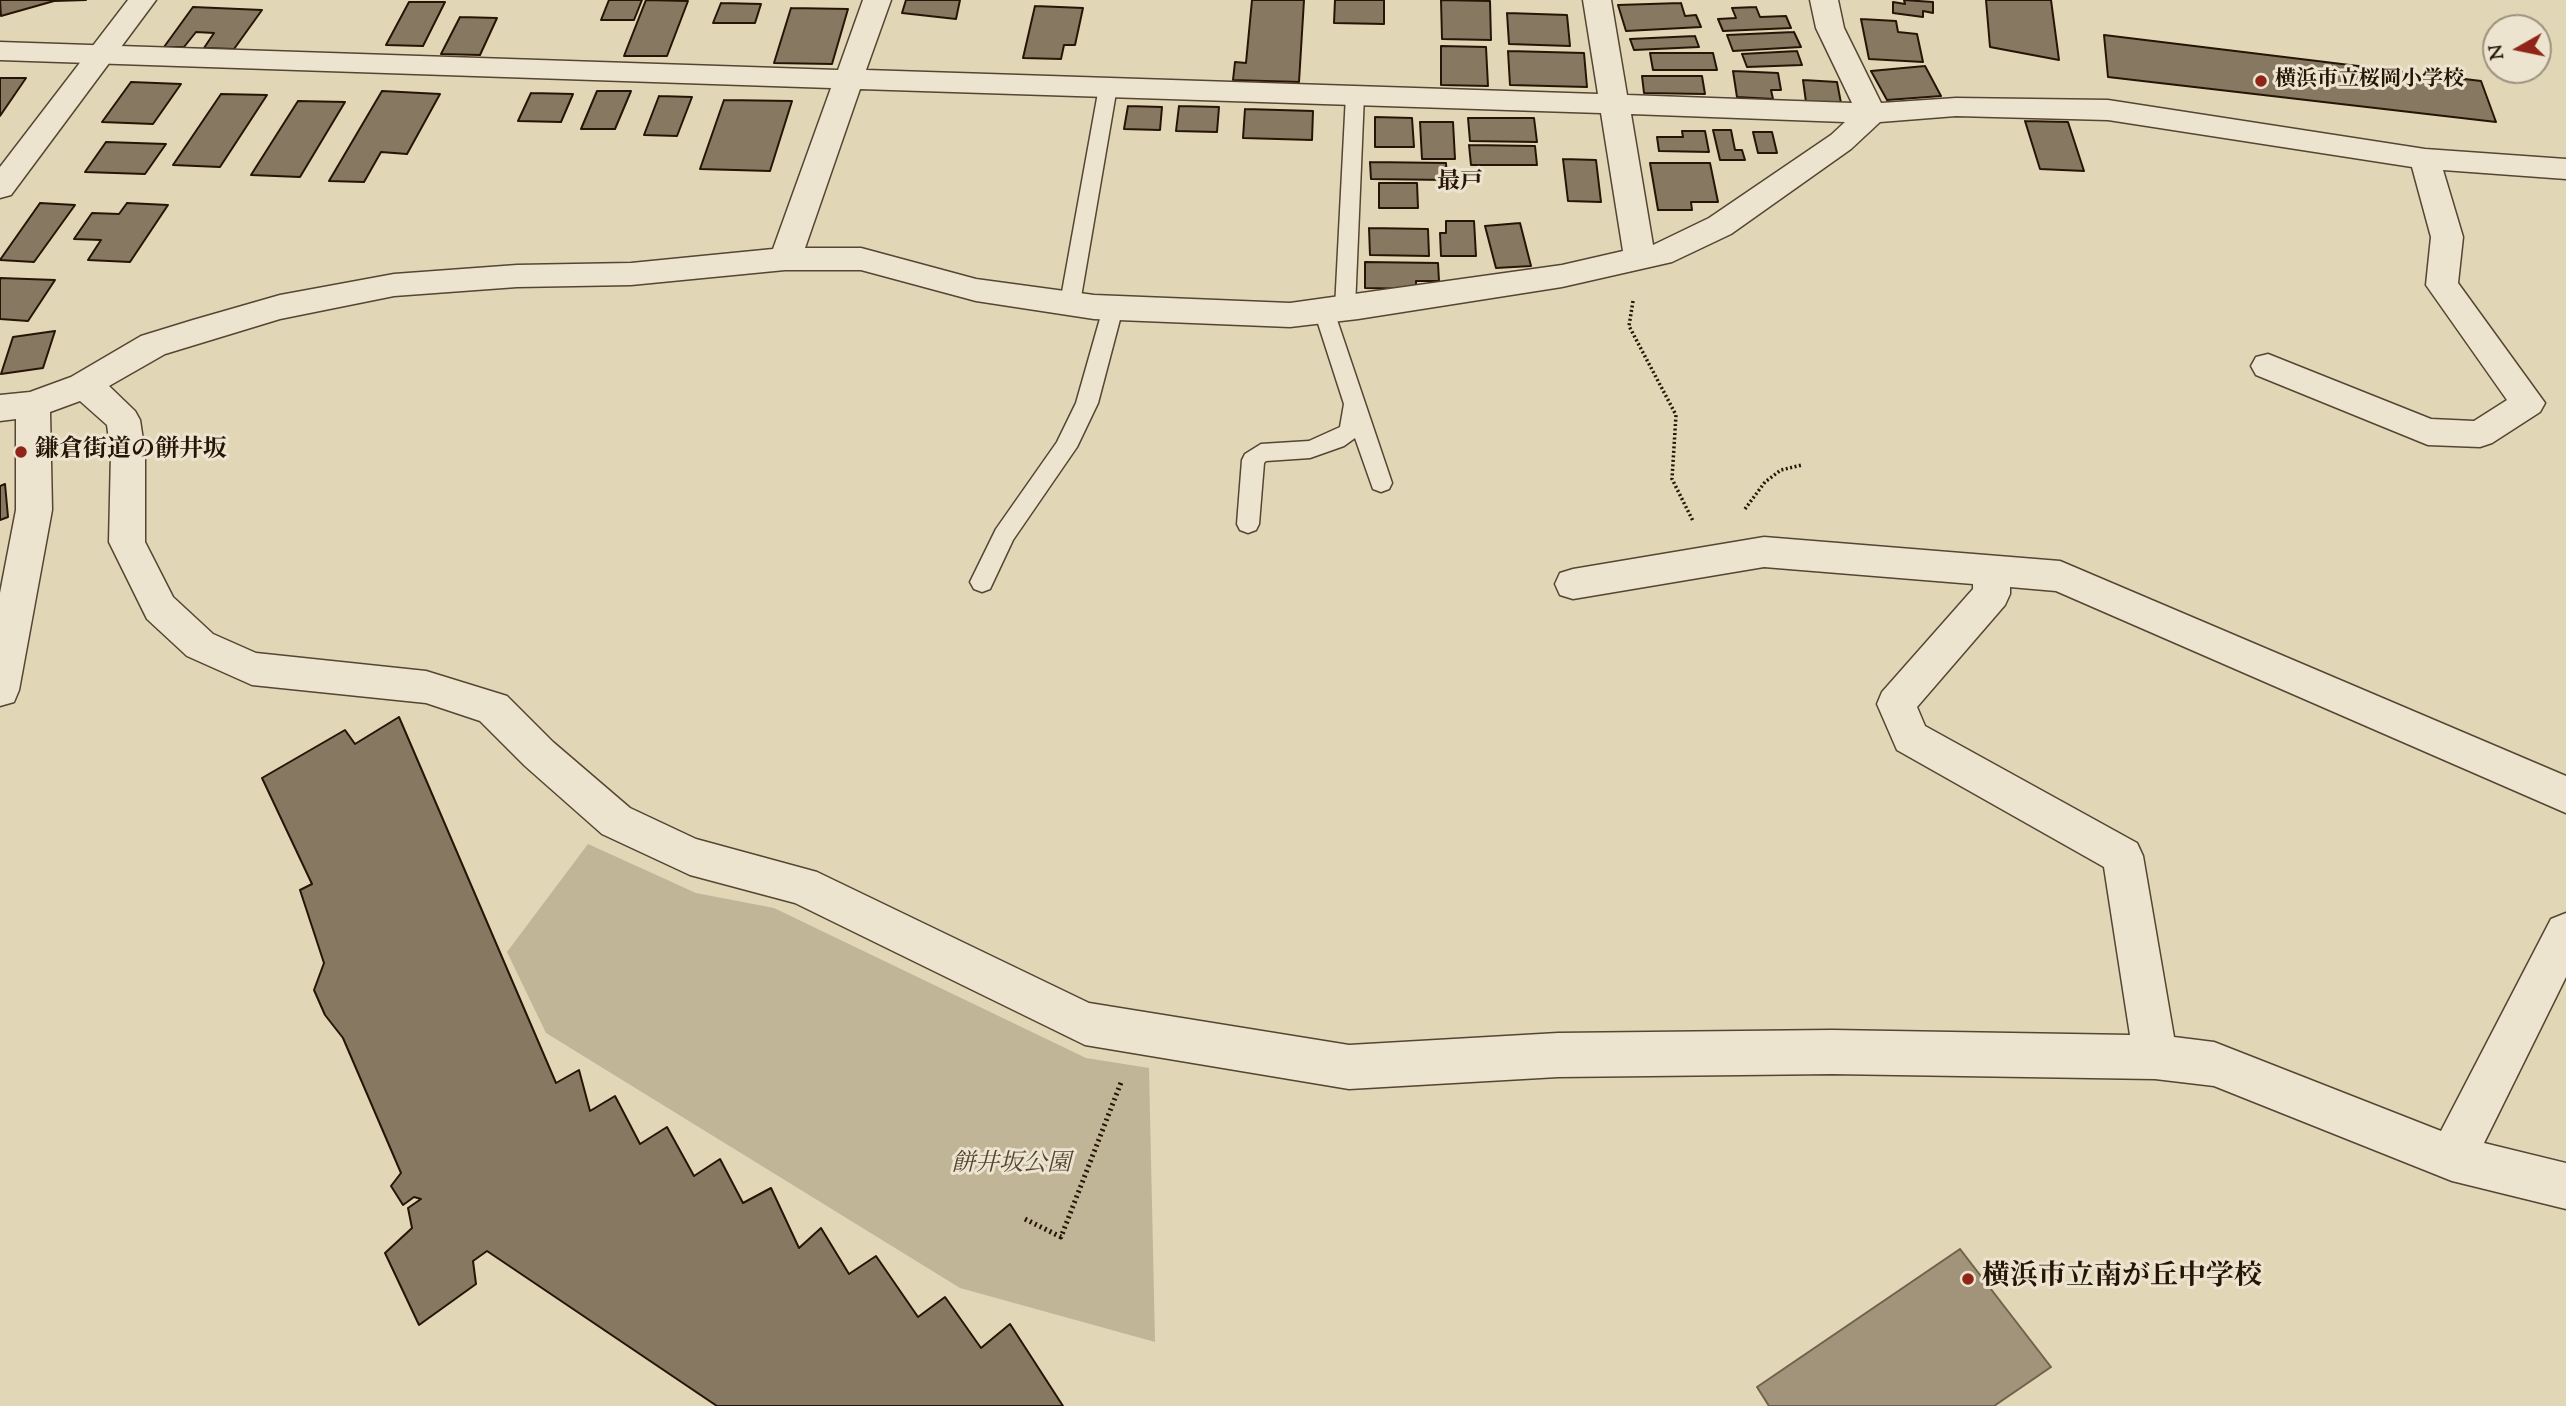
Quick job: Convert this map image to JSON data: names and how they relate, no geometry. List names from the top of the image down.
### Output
{
  "districts": ["最戸"],
  "parks": ["餅井坂公園"],
  "places": ["横浜市立桜岡小学校", "鎌倉街道の餅井坂", "横浜市立南が丘中学校"],
  "north": "left"
}
